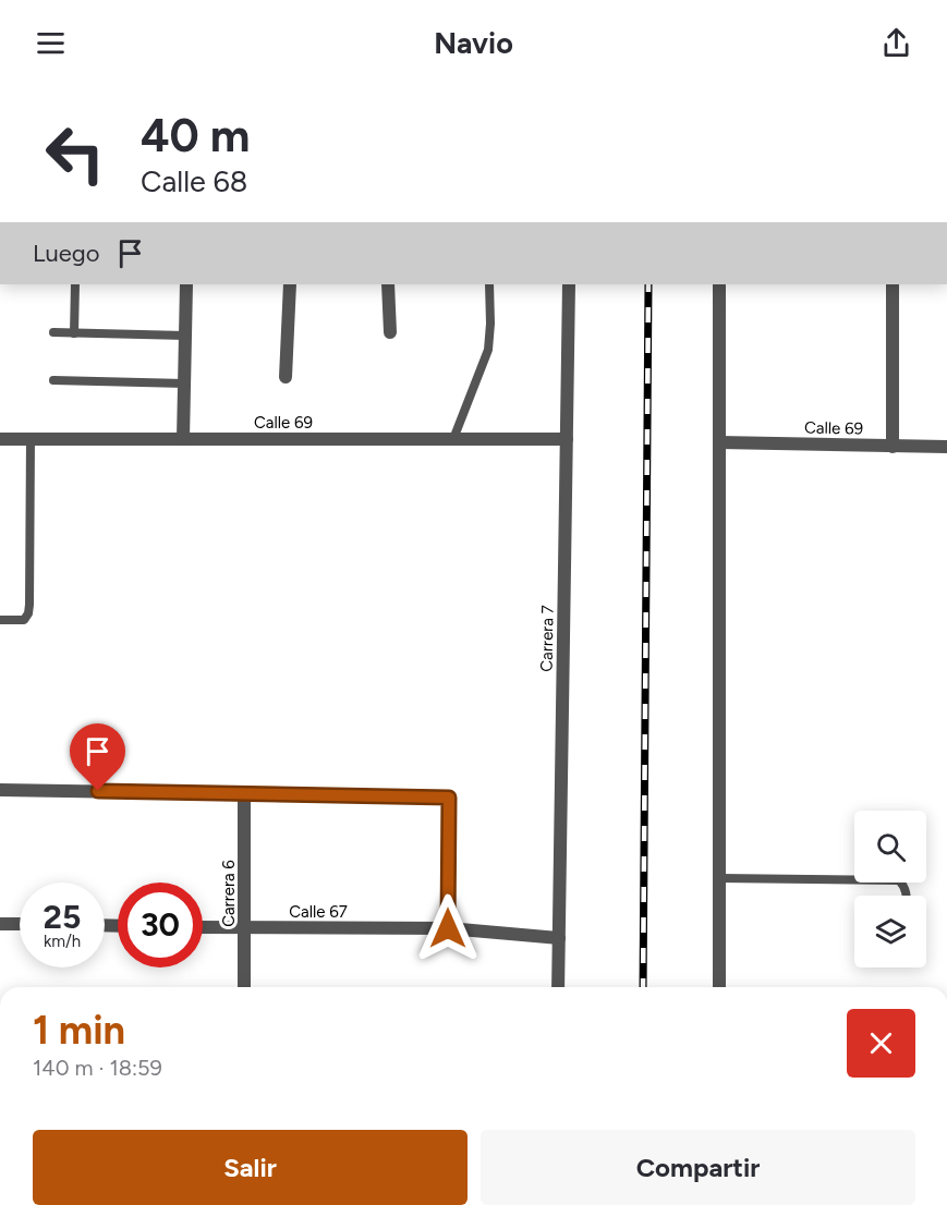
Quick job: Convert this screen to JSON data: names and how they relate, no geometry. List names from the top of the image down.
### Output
{
  "streets": {
    "street": [
      "Calle 69",
      "Carrera 7",
      "Carrera 6",
      "Calle 67"
    ]
  },
  "crossings": [
    ["Calle 69", "Carrera 7"],
    ["Carrera 7", "Calle 67"],
    ["Carrera 6", "Calle 67"]
  ],
  "page": {
    "header": "Navio",
    "turn": ["40 m", "Calle 68"],
    "then": "Luego",
    "speed": "25 km/h",
    "limit": "30",
    "heading": ["1 min", "140 m · 18:59"],
    "buttons": ["Salir", "Compartir"]
  }
}
